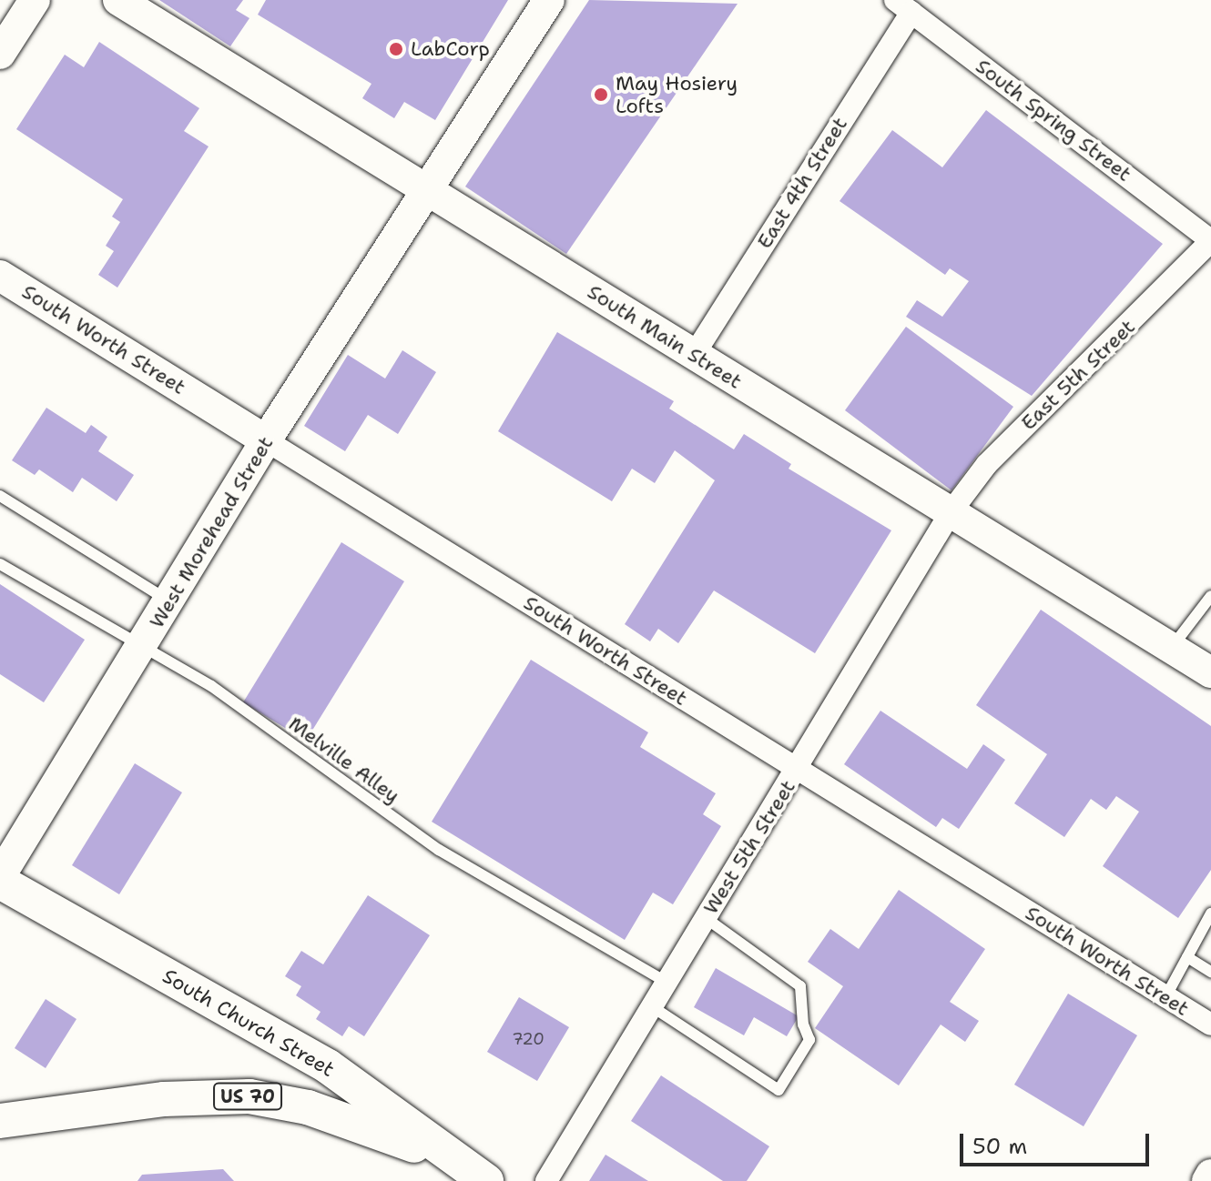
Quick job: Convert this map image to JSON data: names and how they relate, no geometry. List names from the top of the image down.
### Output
{
  "streets": {
    "main road": ["South Church Street", "US 70"],
    "street": [
      "South Spring Street",
      "East 4th Street",
      "South Main Street",
      "South Worth Street",
      "East 5th Street",
      "West Morehead Street",
      "West 5th Street"
    ],
    "lane": ["Melville Alley"]
  },
  "crossings": [
    ["South Spring Street", "East 4th Street"],
    ["South Spring Street", "East 5th Street"],
    ["East 4th Street", "South Main Street"],
    ["South Main Street", "East 5th Street"],
    ["South Main Street", "West Morehead Street"],
    ["South Main Street", "West 5th Street"],
    ["South Worth Street", "West Morehead Street"],
    ["South Worth Street", "West 5th Street"],
    ["East 5th Street", "West 5th Street"],
    ["West Morehead Street", "Melville Alley"],
    ["Melville Alley", "West 5th Street"]
  ],
  "places": ["LabCorp", "May Hosiery Lofts"],
  "house_numbers": ["720"],
  "scale_bar": "50 m"
}
